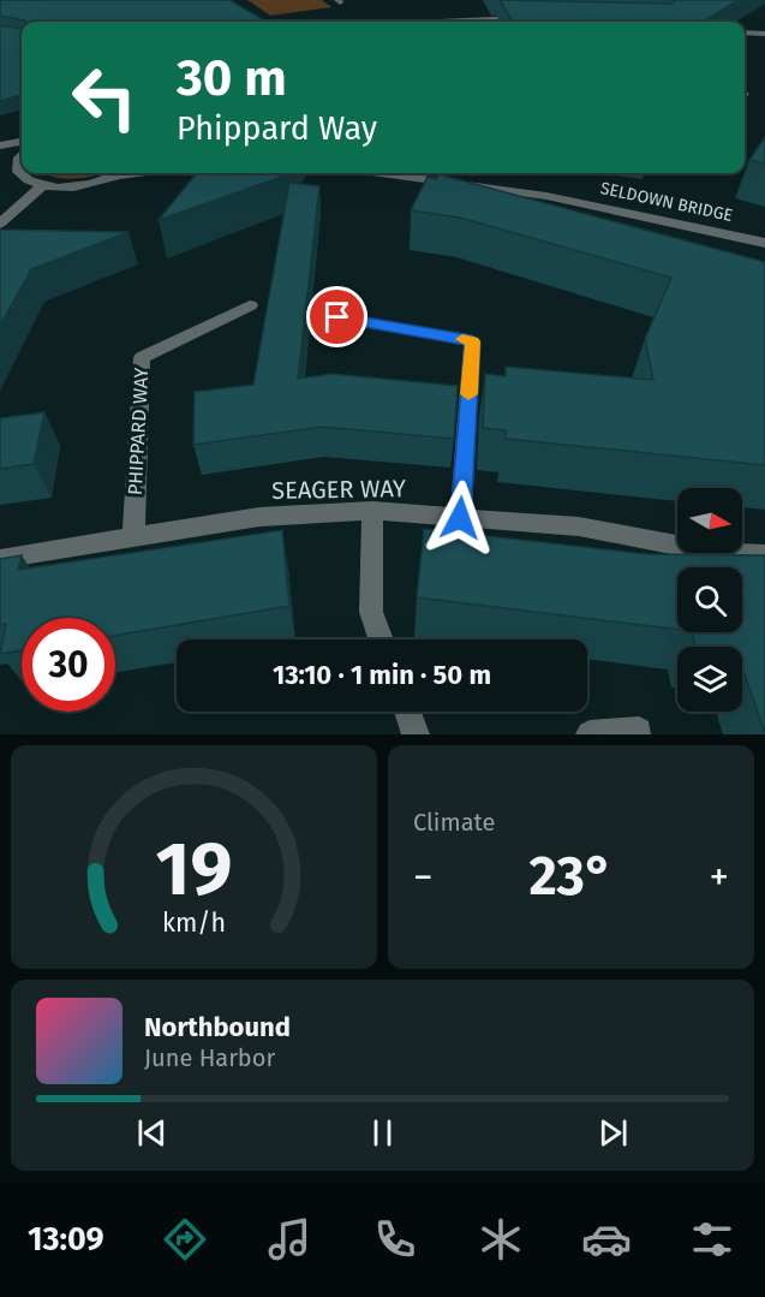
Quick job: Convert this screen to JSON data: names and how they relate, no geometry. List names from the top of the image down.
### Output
{
  "streets": {
    "street": ["SELDOWN BRIDGE", "PHIPPARD WAY", "SEAGER WAY"]
  },
  "crossings": [
    ["PHIPPARD WAY", "SEAGER WAY"]
  ],
  "north": "right",
  "page": {
    "turn": ["30 m", "Phippard Way"],
    "limit": "30",
    "trip": "13:10 · 1 min · 50 m",
    "tile": "Climate",
    "heat": ["−", "23°", "+"],
    "song": ["Northbound", "June Harbor"],
    "tabs": "13:09",
    "gauge": ["19", "km/h"]
  }
}
